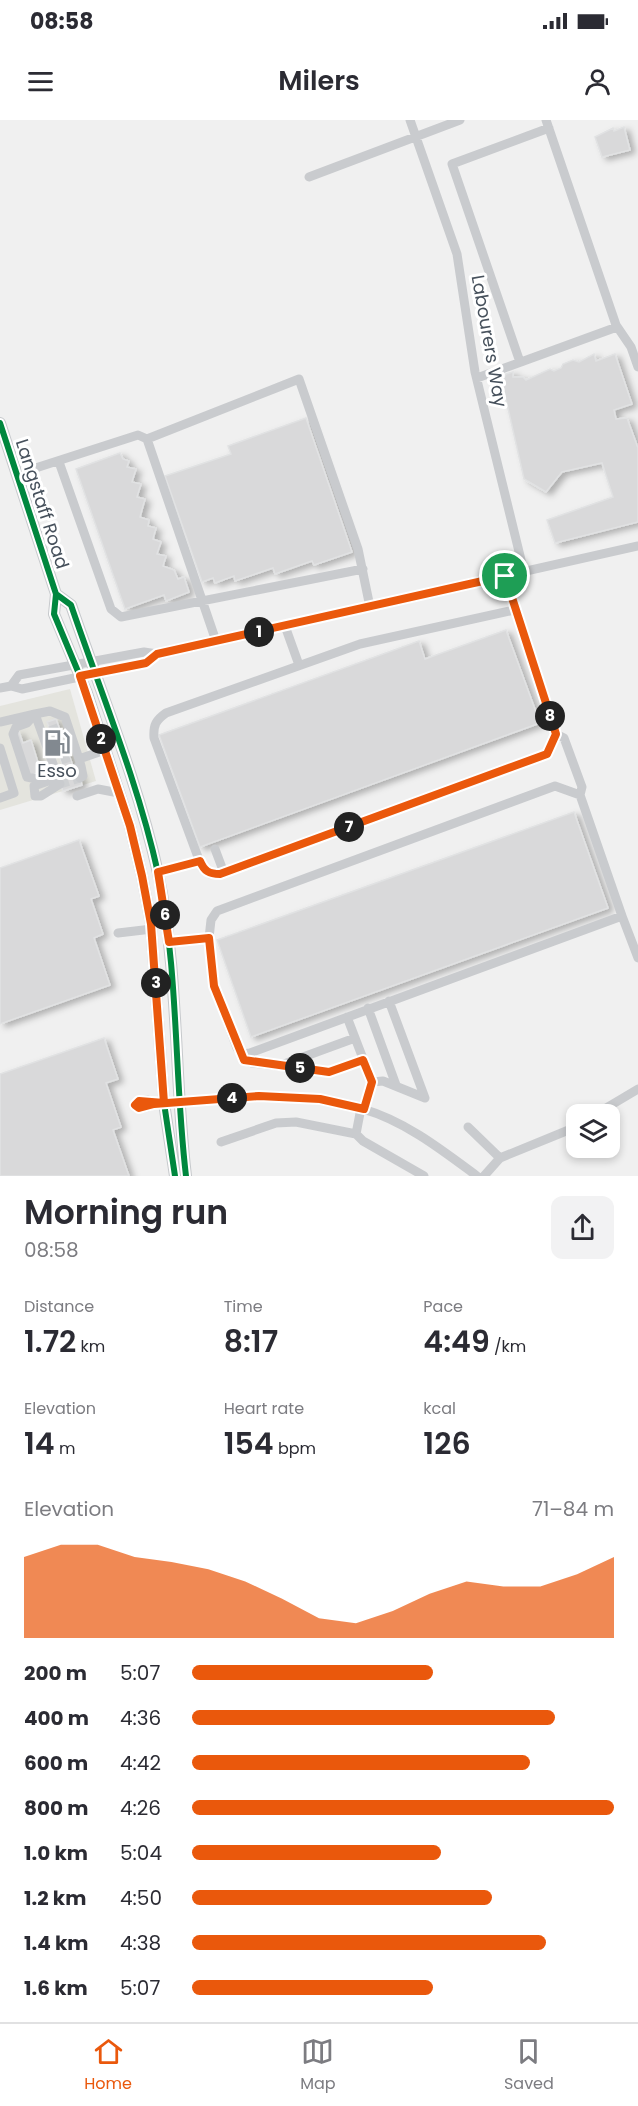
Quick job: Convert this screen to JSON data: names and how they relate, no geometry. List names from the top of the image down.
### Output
{
  "streets": {
    "main road": ["Langstaff Road"],
    "street": ["Labourers Way"]
  },
  "places": {
    "fuel station": ["Esso"]
  },
  "page": {
    "status": "08:58",
    "header": "Milers",
    "pins": [
      "1",
      "8",
      "2",
      "7",
      "6",
      "3",
      "5",
      "4"
    ],
    "heading": ["Morning run", "08:58"],
    "stats": [
      ["Distance", "1.72 km"],
      ["Time", "8:17"],
      ["Pace", "4:49 /km"],
      ["Elevation", "14 m"],
      ["Heart rate", "154 bpm"],
      ["kcal", "126"]
    ],
    "chart": ["Elevation", "71–84 m"],
    "list": [
      {
        "name": "200 m",
        "note": "5:07"
      },
      {
        "name": "400 m",
        "note": "4:36"
      },
      {
        "name": "600 m",
        "note": "4:42"
      },
      {
        "name": "800 m",
        "note": "4:26"
      },
      {
        "name": "1.0 km",
        "note": "5:04"
      },
      {
        "name": "1.2 km",
        "note": "4:50"
      },
      {
        "name": "1.4 km",
        "note": "4:38"
      },
      {
        "name": "1.6 km",
        "note": "5:07"
      }
    ],
    "tabs": ["Home", "Map", "Saved"]
  }
}
